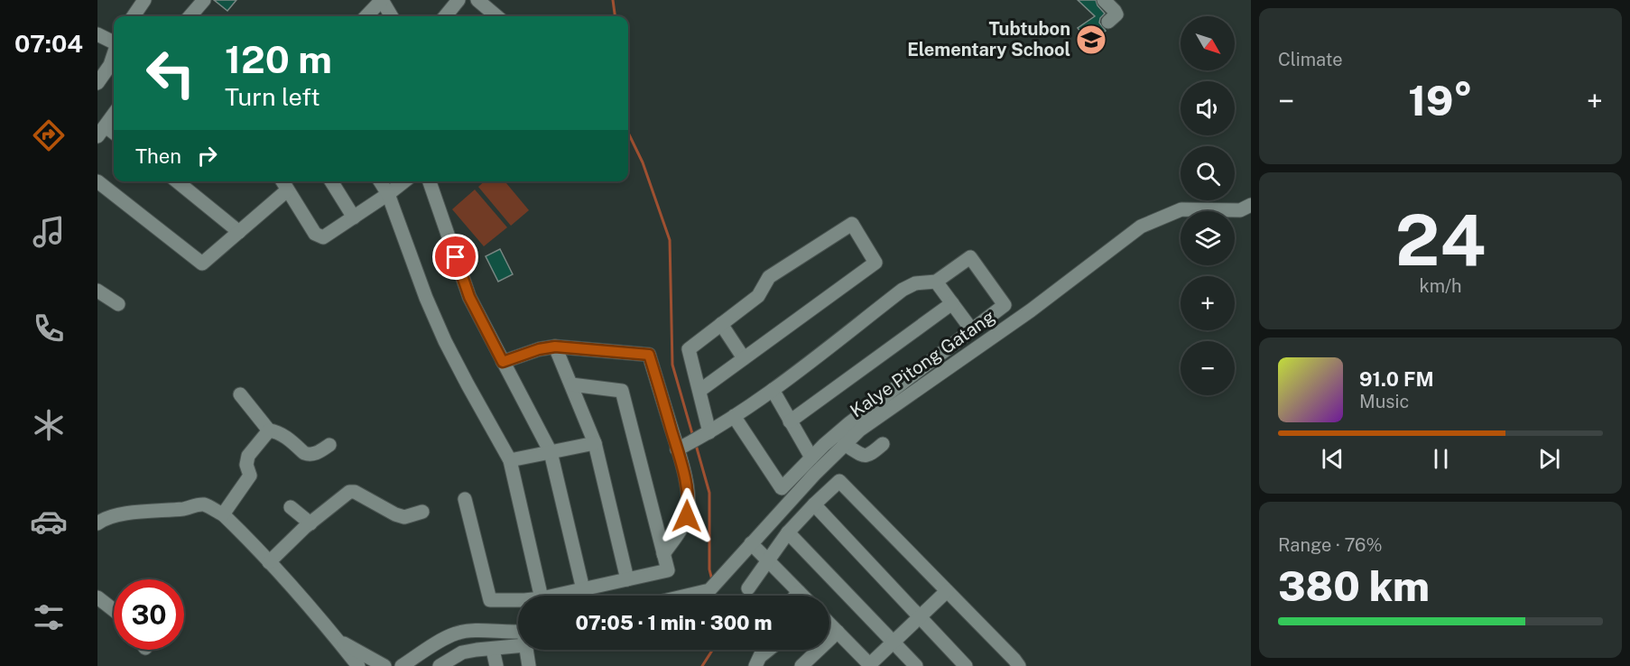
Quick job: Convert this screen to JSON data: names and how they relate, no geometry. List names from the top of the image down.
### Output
{
  "streets": {
    "street": ["Kalye Pitong Gatang"]
  },
  "places": {
    "school or university": ["Tubtubon Elementary School"]
  },
  "north": "bottom right",
  "page": {
    "tabs": "07:04",
    "tile": [
      "Climate",
      ["24", "km/h"],
      ["Range · 76%", "380 km"]
    ],
    "map_buttons": ["+", "−"],
    "turn": ["120 m", "Turn left"],
    "heat": ["−", "19°", "+"],
    "then": "Then",
    "song": ["91.0 FM", "Music"],
    "limit": "30",
    "trip": "07:05 · 1 min · 300 m"
  }
}
